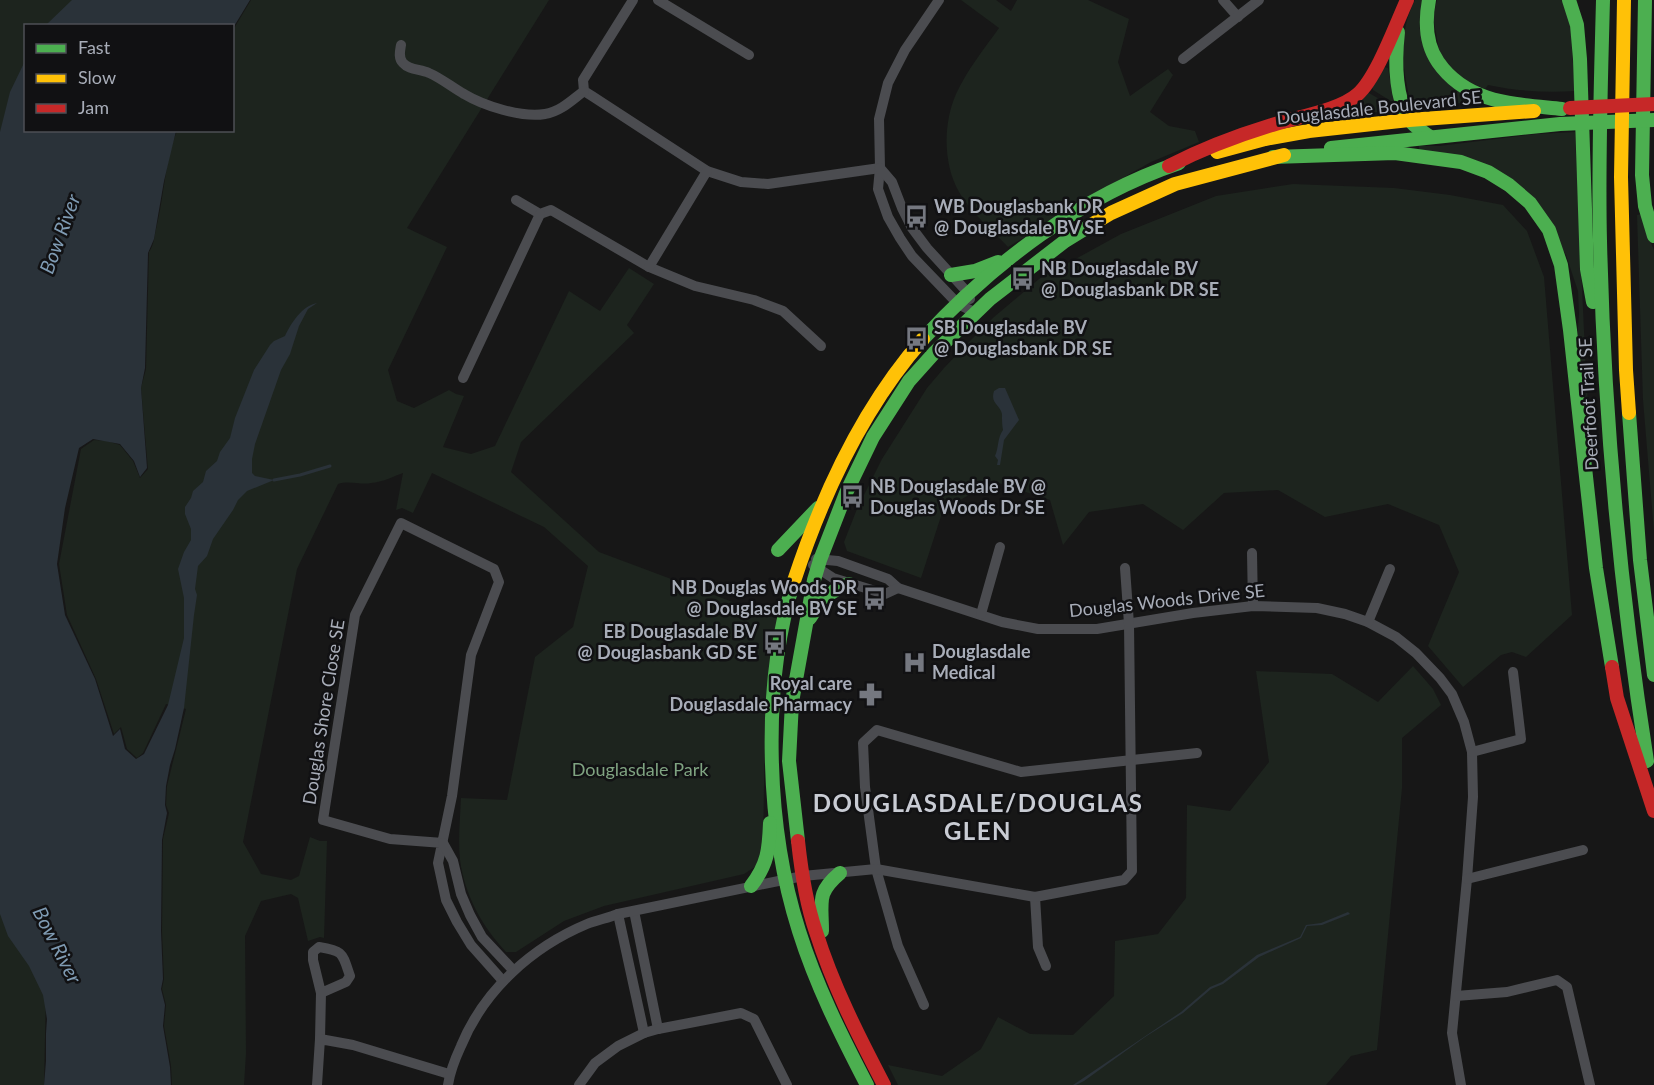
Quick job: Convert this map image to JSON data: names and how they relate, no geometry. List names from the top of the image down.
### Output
{
  "streets": {
    "main road": ["Douglasdale Boulevard SE", "Deerfoot Trail SE"],
    "street": ["Douglas Woods Drive SE", "Douglas Shore Close SE"]
  },
  "crossings": [
    ["Douglasdale Boulevard SE", "Douglas Woods Drive SE"]
  ],
  "districts": ["DOUGLASDALE/DOUGLAS GLEN"],
  "water": ["Bow River"],
  "parks": ["Douglasdale Park"],
  "places": {
    "bus stop": [
      "WB Douglasbank DR @ Douglasdale BV SE",
      "NB Douglasdale BV @ Douglasbank DR SE",
      "SB Douglasdale BV @ Douglasbank DR SE",
      "NB Douglasdale BV @ Douglas Woods Dr SE",
      "NB Douglas Woods DR @ Douglasdale BV SE",
      "EB Douglasdale BV @ Douglasbank GD SE"
    ],
    "hospital": ["Douglasdale Medical"],
    "pharmacy": ["Royal care Douglasdale Pharmacy"]
  },
  "legend": ["Fast", "Slow", "Jam"]
}
